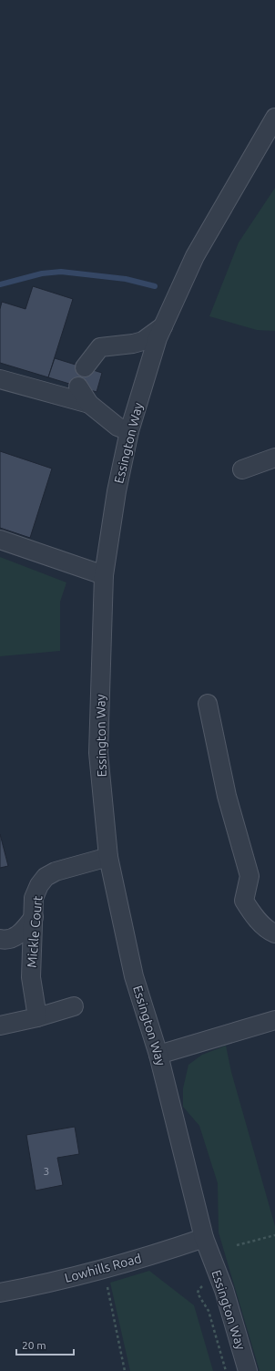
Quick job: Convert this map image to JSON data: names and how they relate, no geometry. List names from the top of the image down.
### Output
{
  "streets": {
    "street": ["Essington Way", "Mickle Court", "Lowhills Road"]
  },
  "crossings": [
    ["Essington Way", "Mickle Court"],
    ["Essington Way", "Lowhills Road"]
  ],
  "house_numbers": ["3"],
  "scale_bar": "20 m"
}
